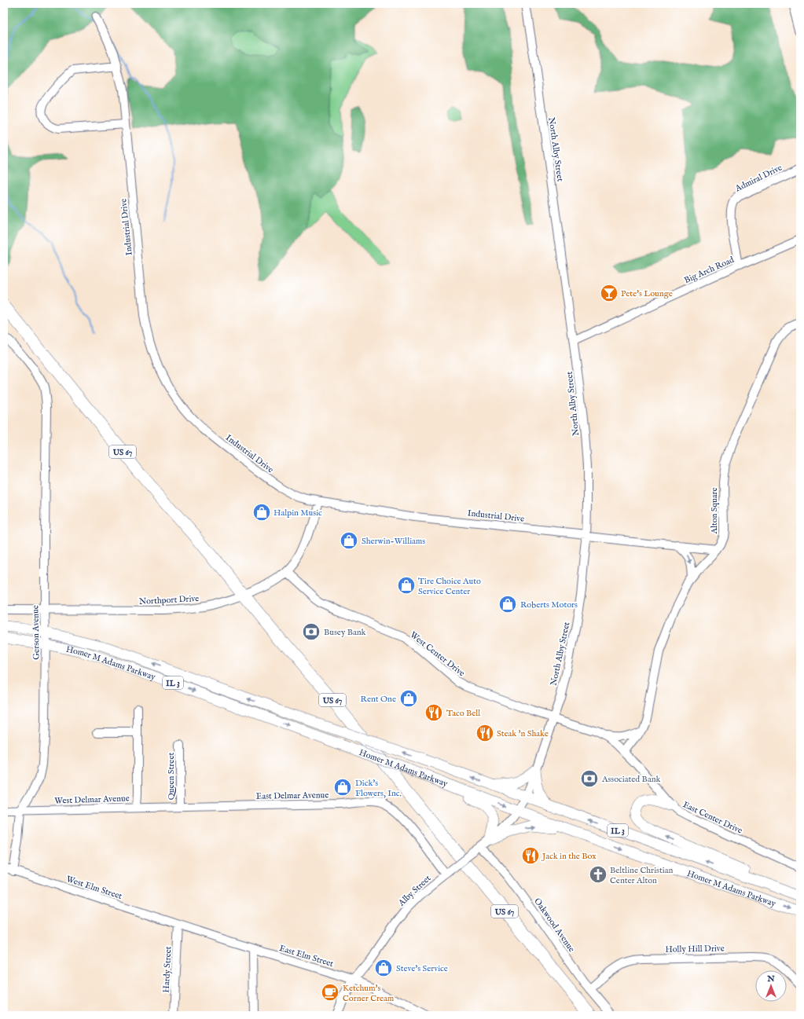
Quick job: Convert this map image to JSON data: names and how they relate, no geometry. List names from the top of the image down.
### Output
{
  "streets": {
    "highway": ["US 67"],
    "main road": ["Homer M Adams Parkway", "IL 3"],
    "street": [
      "North Alby Street",
      "Admiral Drive",
      "Industrial Drive",
      "Big Arch Road",
      "Alton Square",
      "Northport Drive",
      "Gerson Avenue",
      "West Center Drive",
      "Queen Street",
      "East Delmar Avenue",
      "West Delmar Avenue",
      "East Center Drive",
      "West Elm Street",
      "Alby Street",
      "Oakwood Avenue",
      "Holly Hill Drive",
      "East Elm Street",
      "Hardy Street"
    ]
  },
  "crossings": [
    ["North Alby Street", "Industrial Drive"],
    ["North Alby Street", "Big Arch Road"],
    ["North Alby Street", "West Center Drive"],
    ["North Alby Street", "Homer M Adams Parkway"],
    ["North Alby Street", "East Center Drive"],
    ["North Alby Street", "Alby Street"],
    ["Admiral Drive", "Big Arch Road"],
    ["Industrial Drive", "Alton Square"],
    ["Industrial Drive", "Northport Drive"],
    ["US 67", "Northport Drive"],
    ["Alton Square", "East Center Drive"],
    ["Northport Drive", "Gerson Avenue"],
    ["Northport Drive", "West Center Drive"],
    ["Gerson Avenue", "Homer M Adams Parkway"],
    ["Gerson Avenue", "West Delmar Avenue"],
    ["Gerson Avenue", "West Elm Street"],
    ["West Center Drive", "East Center Drive"],
    ["Homer M Adams Parkway", "Alby Street"],
    ["Queen Street", "East Delmar Avenue"],
    ["Queen Street", "West Delmar Avenue"],
    ["East Delmar Avenue", "West Delmar Avenue"],
    ["East Delmar Avenue", "Alby Street"],
    ["West Elm Street", "East Elm Street"],
    ["West Elm Street", "Hardy Street"],
    ["Alby Street", "Oakwood Avenue"],
    ["Alby Street", "East Elm Street"],
    ["Oakwood Avenue", "Holly Hill Drive"],
    ["East Elm Street", "Hardy Street"]
  ],
  "places": {
    "bar": ["Pete's Lounge"],
    "shop": [
      "Halpin Music",
      "Sherwin-Williams",
      "Tire Choice Auto Service Center",
      "Roberts Motors",
      "Rent One",
      "Dick's Flowers, Inc.",
      "Steve's Service"
    ],
    "bank": ["Busey Bank", "Associated Bank"],
    "restaurant": ["Taco Bell", "Steak 'n Shake", "Jack in the Box"],
    "church": ["Beltline Christian Center Alton"],
    "cafe": ["Ketchum's Corner Cream"]
  },
  "north": "top"
}
